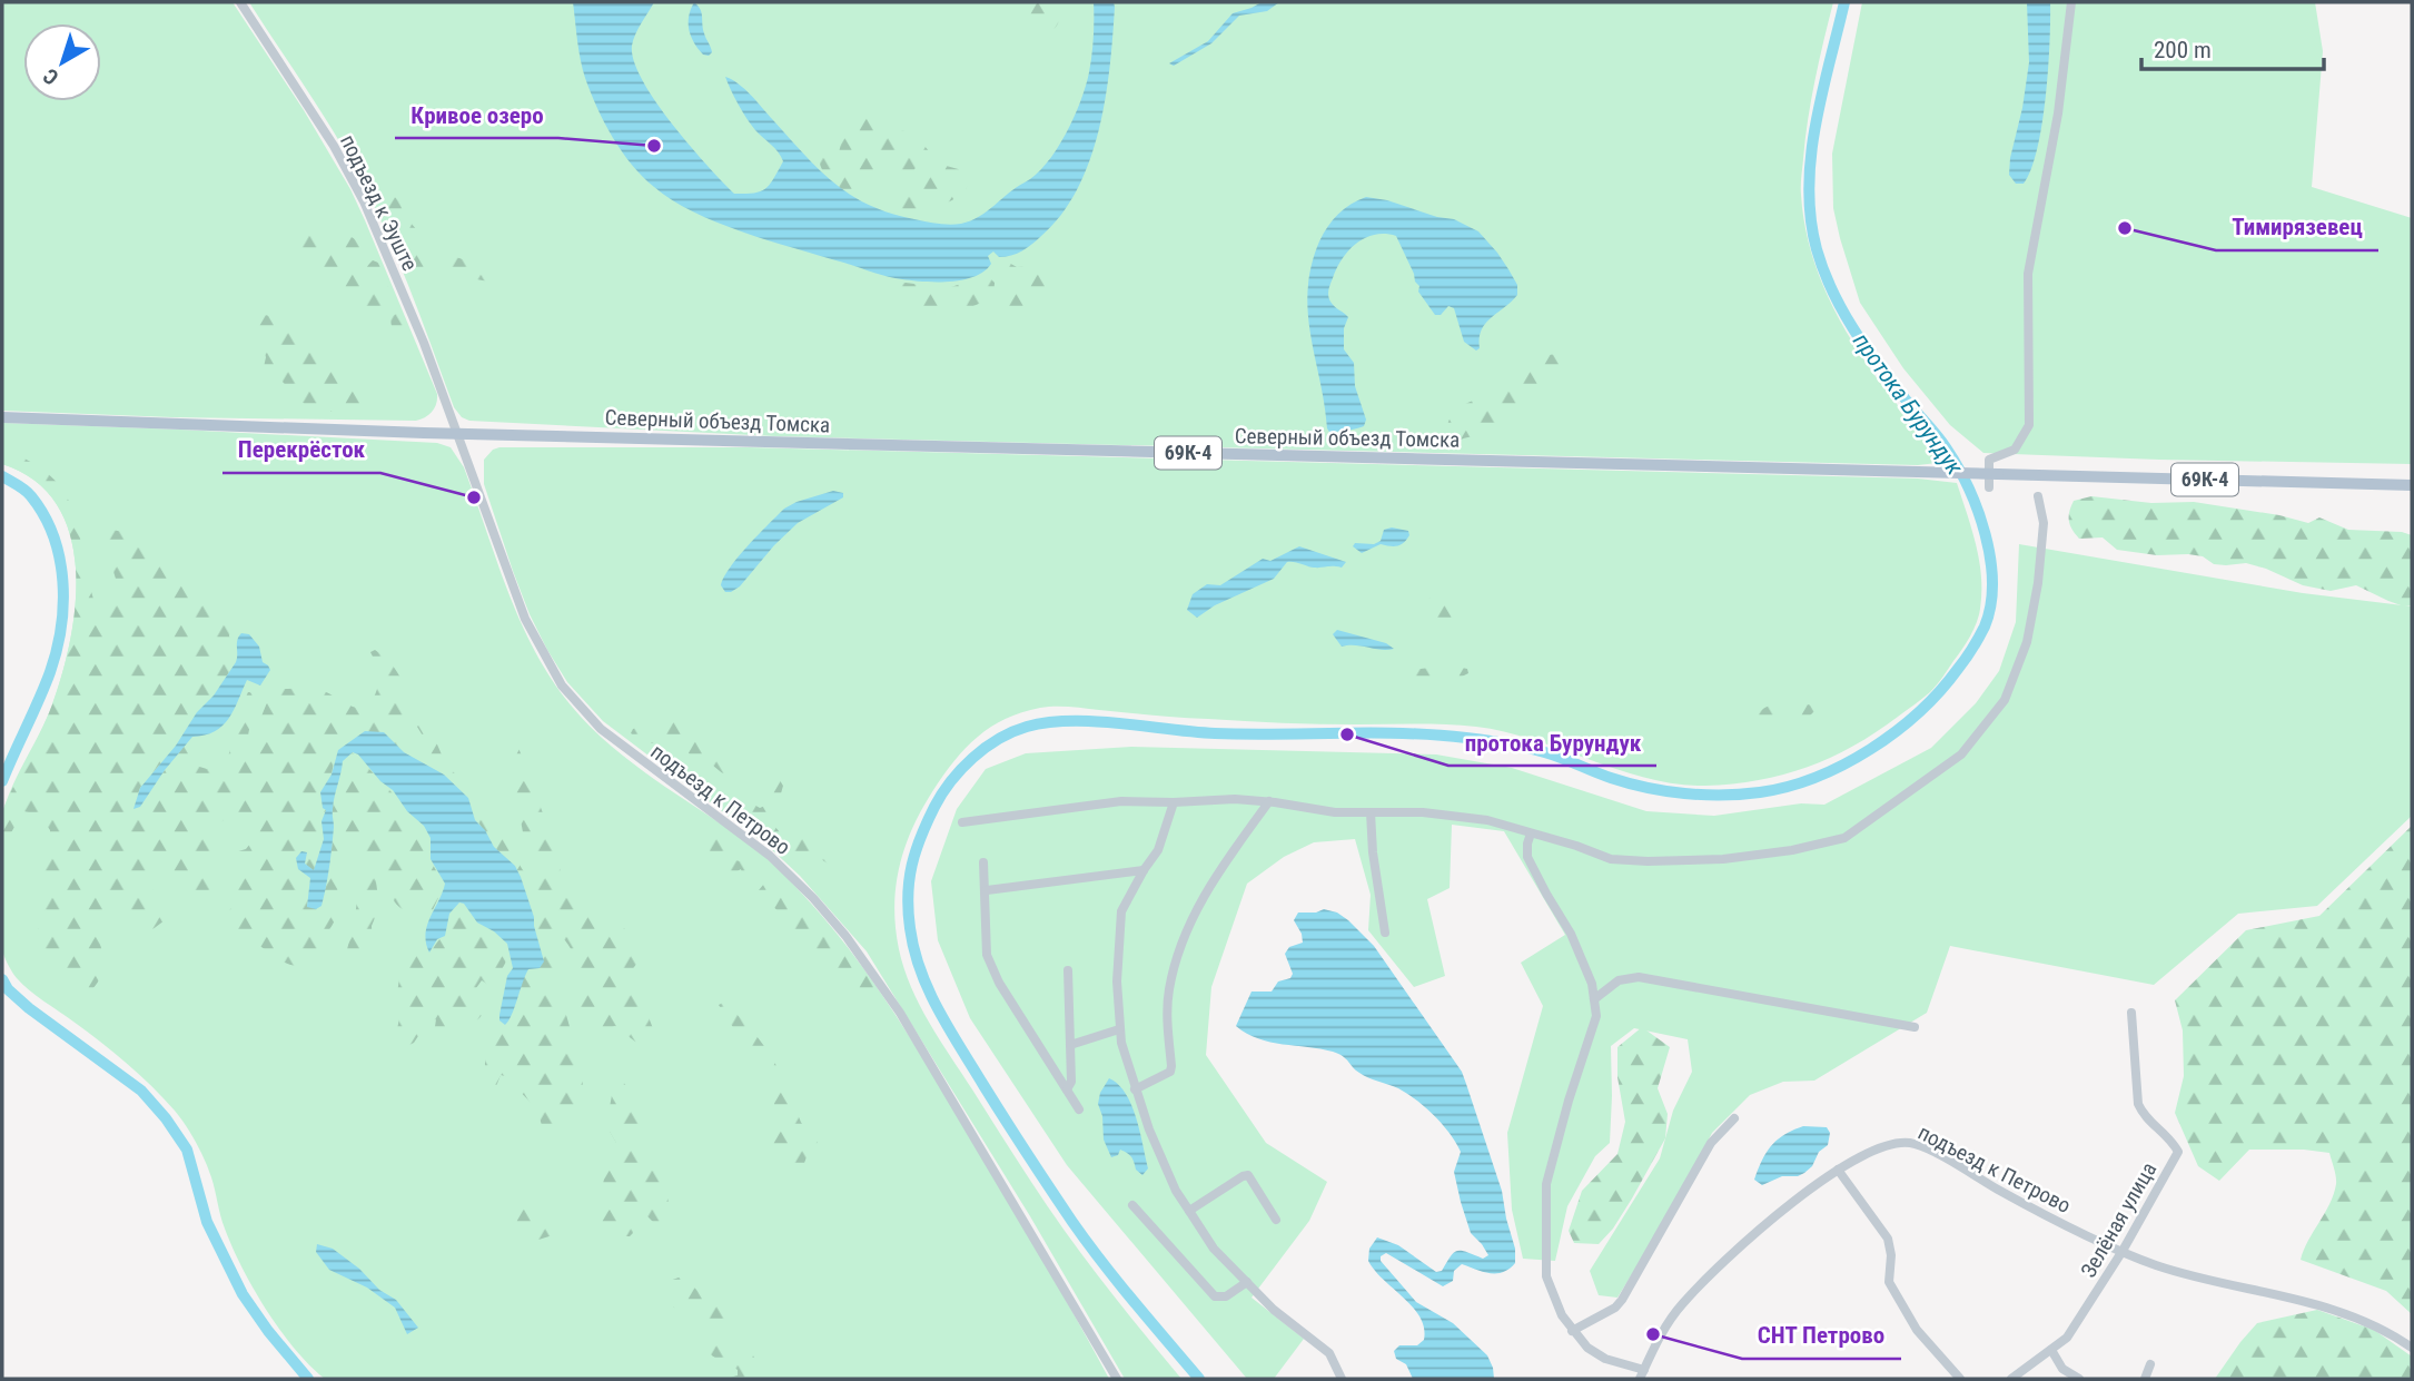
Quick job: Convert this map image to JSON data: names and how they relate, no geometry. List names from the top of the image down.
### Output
{
  "streets": {
    "main road": ["Северный объезд Томска", "69К-4"],
    "street": ["подъезд к Эуште", "подъезд к Петрово", "Зелёная улица"]
  },
  "crossings": [
    ["подъезд к Эуште", "Северный объезд Томска"],
    ["подъезд к Эуште", "подъезд к Петрово"],
    ["Северный объезд Томска", "подъезд к Петрово"],
    ["подъезд к Петрово", "Зелёная улица"]
  ],
  "water": ["протока Бурундук"],
  "places": [
    "Кривое озеро",
    "Тимирязевец",
    "Перекрёсток",
    "протока Бурундук",
    "СНТ Петрово"
  ],
  "scale_bar": "200 m",
  "north": "bottom left"
}
